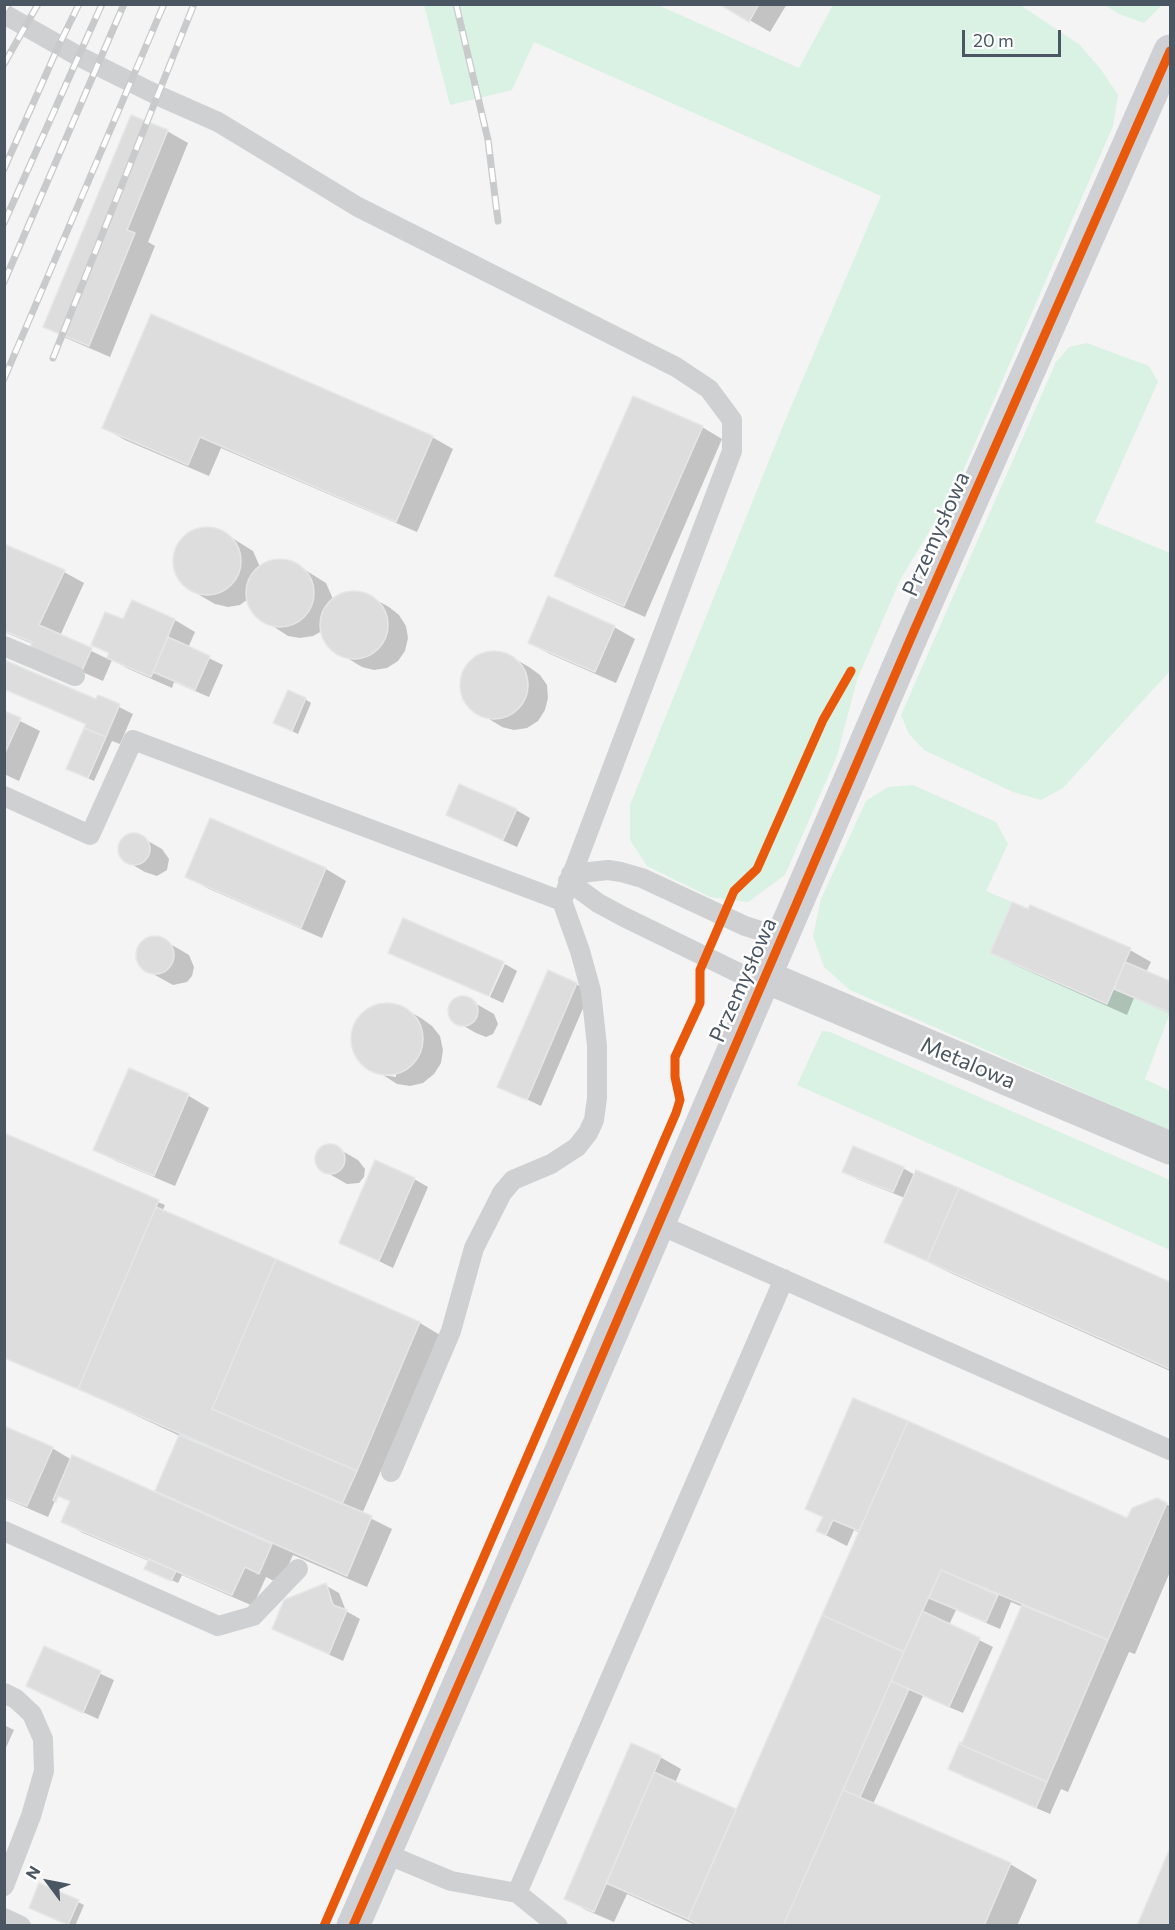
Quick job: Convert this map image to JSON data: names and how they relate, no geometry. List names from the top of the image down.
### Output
{
  "streets": {
    "street": ["Przemysłowa", "Metalowa"]
  },
  "crossings": [
    ["Przemysłowa", "Metalowa"]
  ],
  "scale_bar": "20 m",
  "north": "top left"
}
